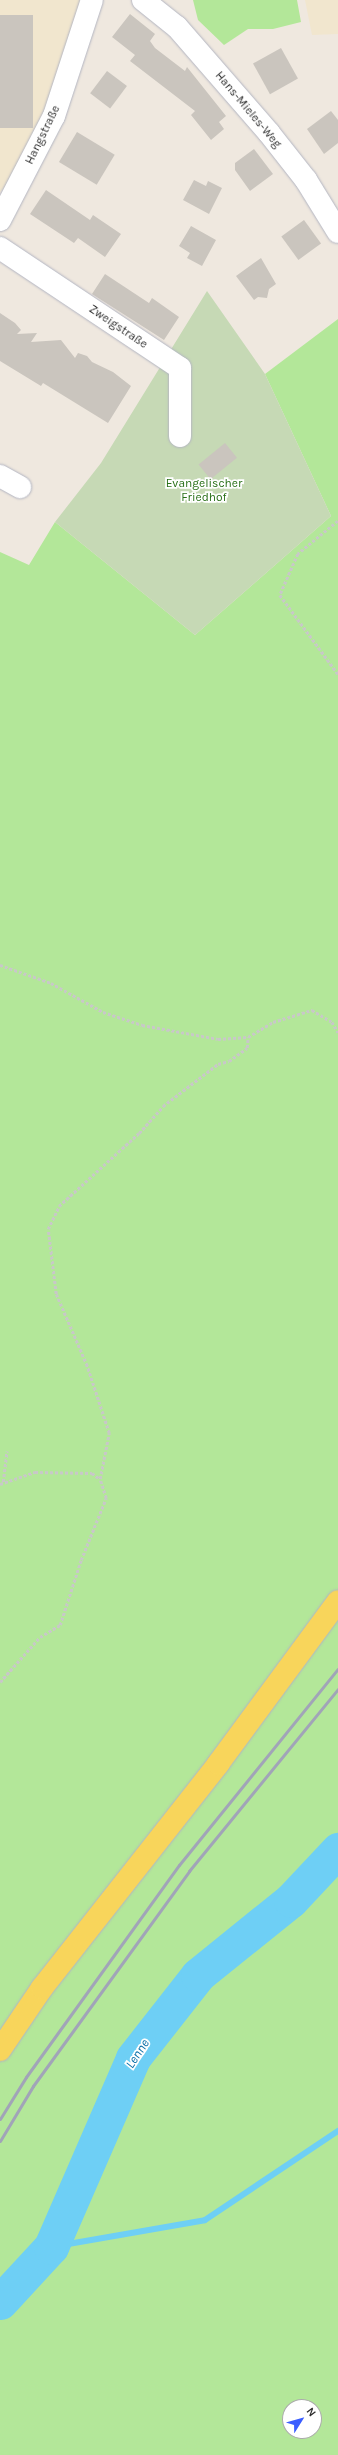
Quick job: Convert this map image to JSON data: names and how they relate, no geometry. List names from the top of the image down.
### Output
{
  "streets": {
    "street": ["Hans-Mieles-Weg", "Hangstraße", "Zweigstraße"]
  },
  "water": ["Lenne"],
  "parks": ["Evangelischer Friedhof"],
  "north": "top right"
}
